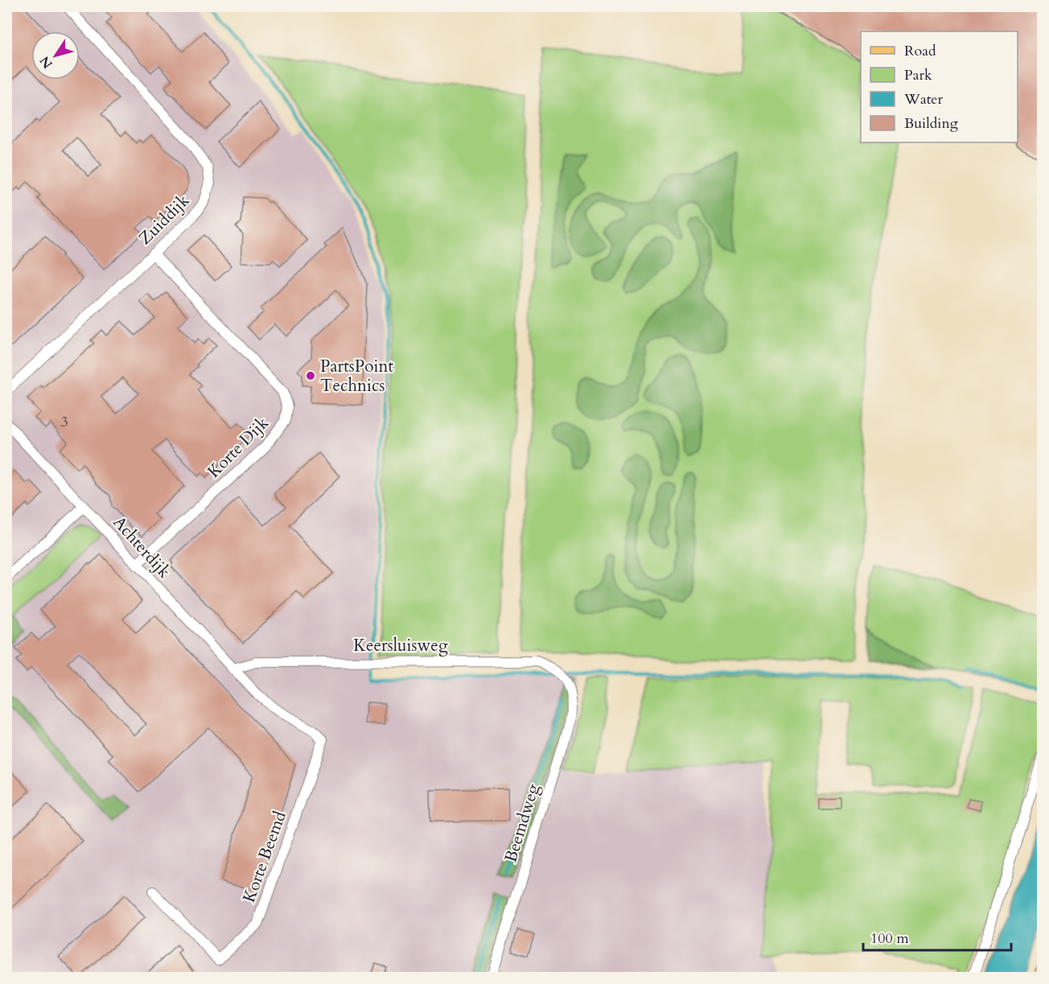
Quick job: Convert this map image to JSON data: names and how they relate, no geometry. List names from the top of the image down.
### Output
{
  "streets": {
    "street": [
      "Zuiddijk",
      "Korte Dijk",
      "Achterdijk",
      "Keersluisweg",
      "Beemdweg",
      "Korte Beemd"
    ]
  },
  "crossings": [
    ["Zuiddijk", "Korte Dijk"],
    ["Korte Dijk", "Achterdijk"],
    ["Achterdijk", "Keersluisweg"],
    ["Achterdijk", "Korte Beemd"],
    ["Keersluisweg", "Beemdweg"]
  ],
  "places": ["PartsPoint Technics"],
  "house_numbers": ["3"],
  "legend": [
    "Road",
    "Park",
    "Water",
    "Building"
  ],
  "scale_bar": "100 m",
  "north": "bottom left"
}
